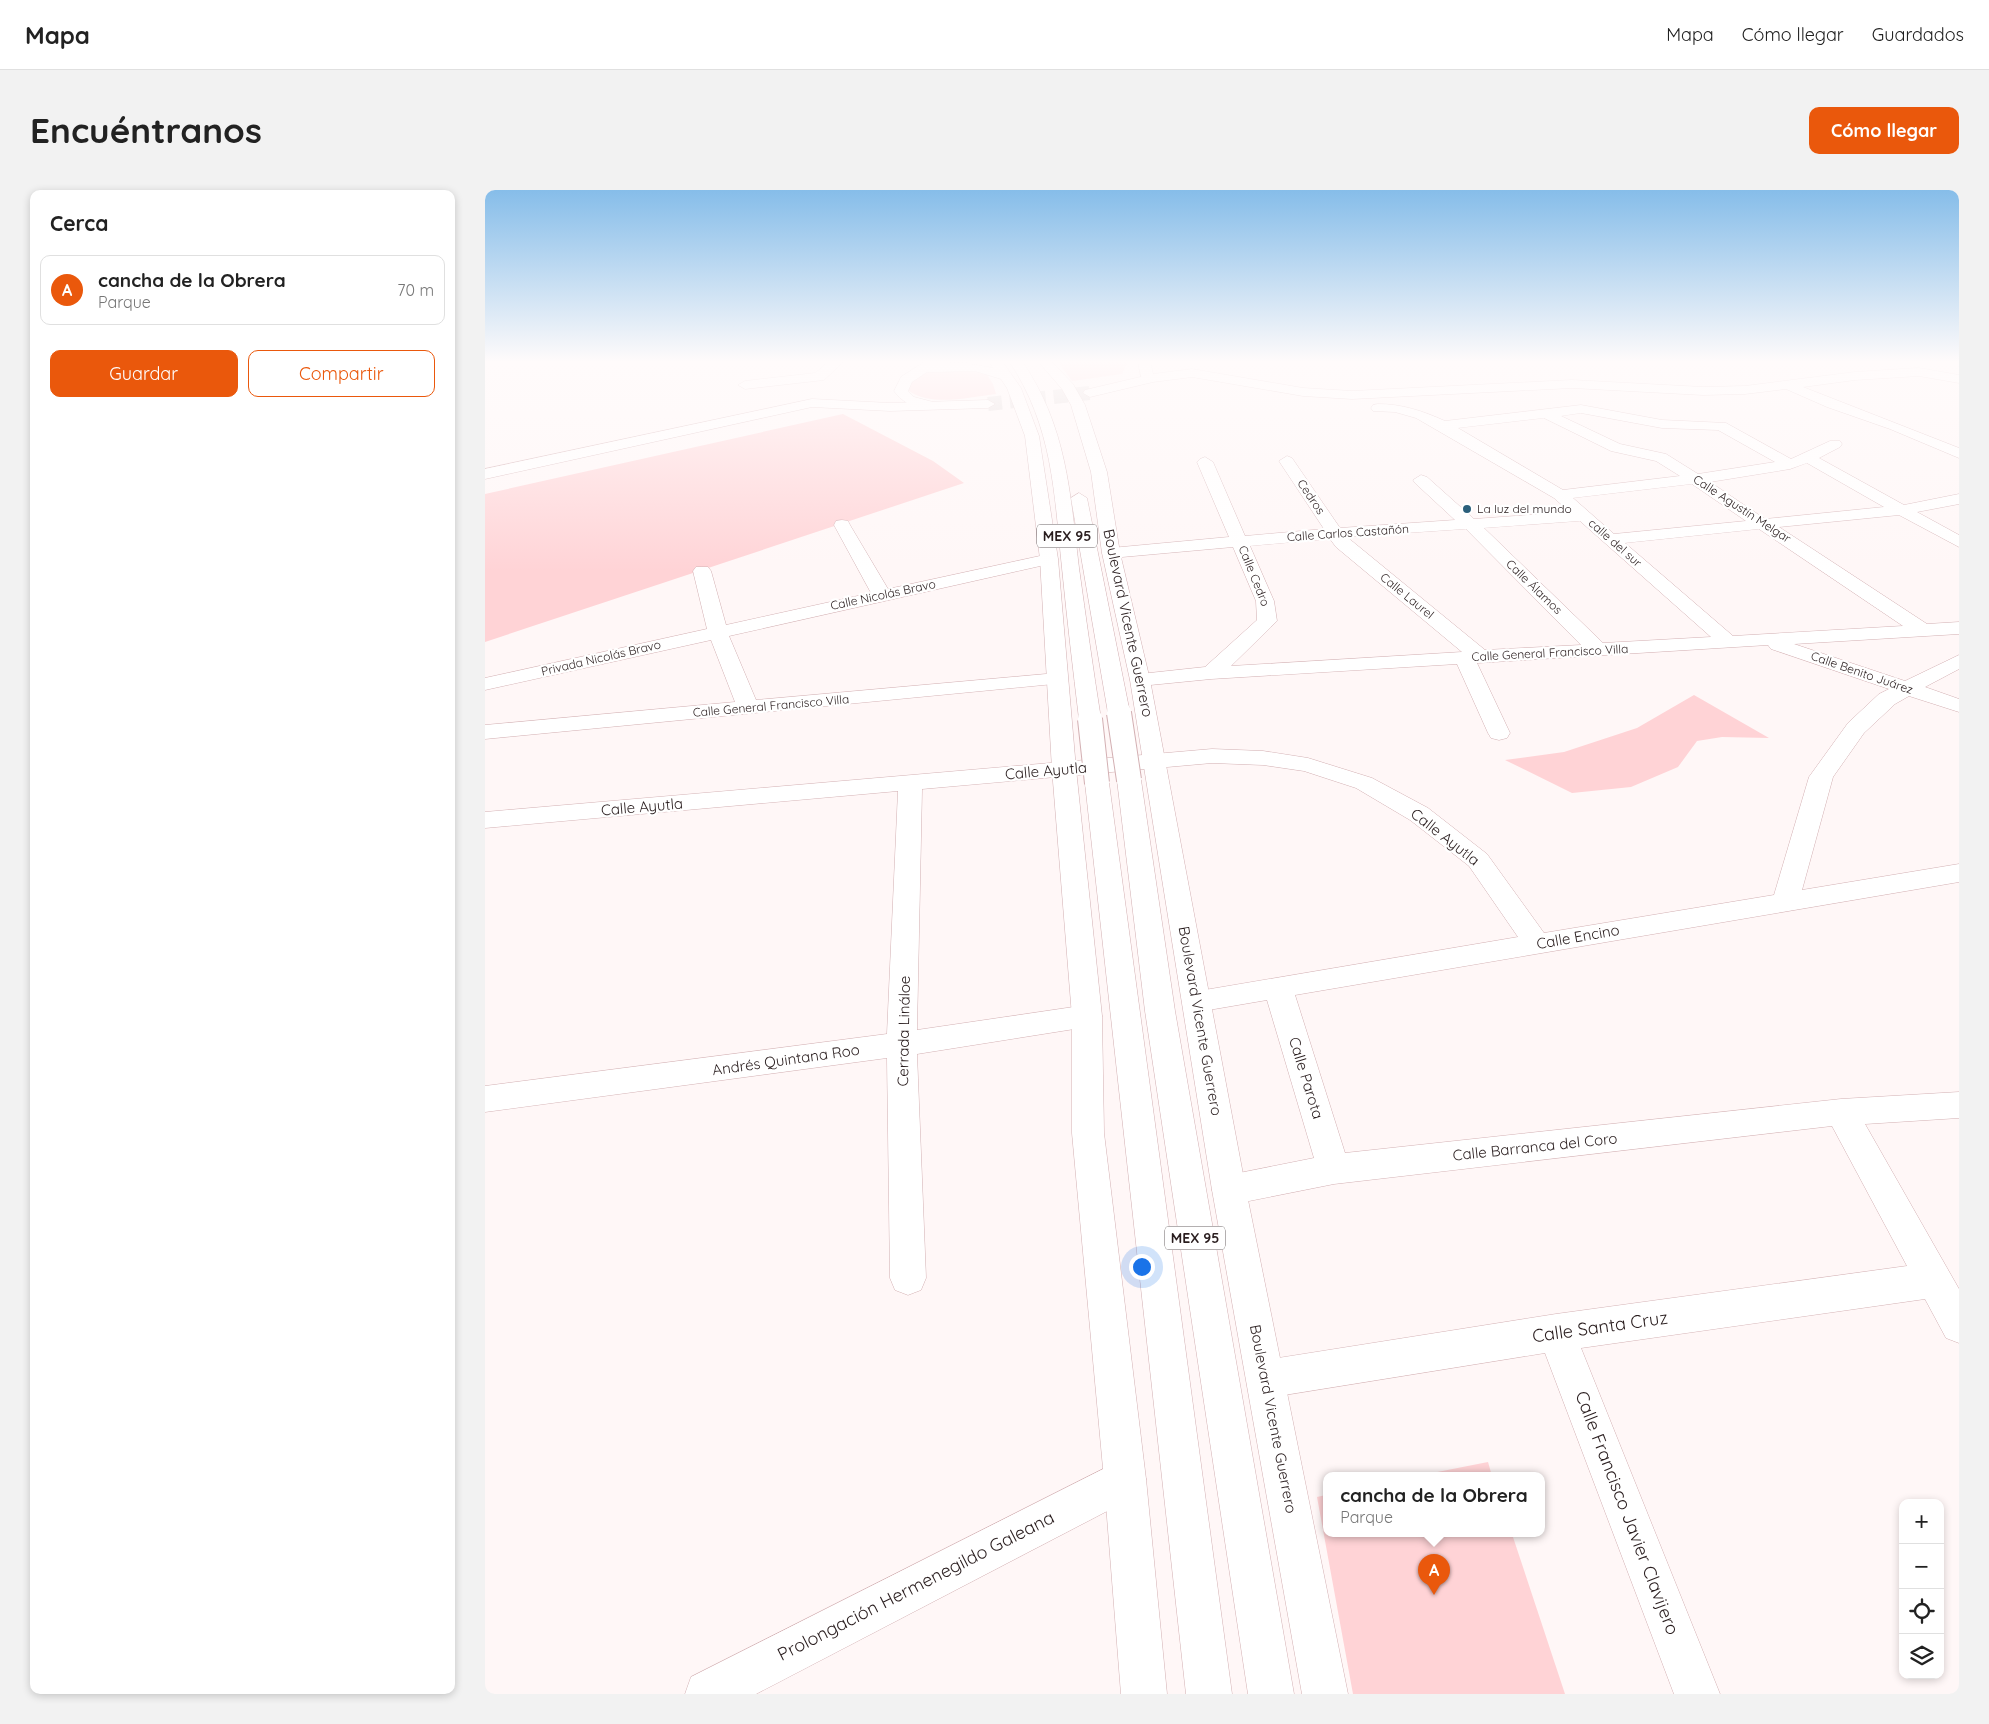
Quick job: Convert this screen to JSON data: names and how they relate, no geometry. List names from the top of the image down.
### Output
{
  "streets": {
    "main road": [
      "Cedros",
      "Calle Agustín Melgar",
      "Calle Carlos Castañón",
      "MEX 95",
      "calle del sur",
      "Calle Cedro",
      "Calle Álamos",
      "Calle Nicolás Bravo",
      "Calle Laurel",
      "Boulevard Vicente Guerrero",
      "Calle General Francisco Villa",
      "Privada Nicolás Bravo",
      "Calle Benito Juárez",
      "Calle Ayutla",
      "Calle Encino",
      "Cerrada Lináloe",
      "Andrés Quintana Roo",
      "Calle Parota",
      "Calle Barranca del Coro",
      "Calle Santa Cruz",
      "Calle Francisco Javier Clavijero",
      "Prolongación Hermenegildo Galeana"
    ]
  },
  "crossings": [
    ["Cedros", "Calle Carlos Castañón"],
    ["Cedros", "Calle Laurel"],
    ["Calle Agustín Melgar", "Calle General Francisco Villa"],
    ["Calle Carlos Castañón", "calle del sur"],
    ["Calle Carlos Castañón", "Calle Cedro"],
    ["Calle Carlos Castañón", "Calle Álamos"],
    ["Calle Carlos Castañón", "Calle Laurel"],
    ["Calle Carlos Castañón", "Boulevard Vicente Guerrero"],
    ["calle del sur", "Calle General Francisco Villa"],
    ["Calle Cedro", "Calle General Francisco Villa"],
    ["Calle Álamos", "Calle General Francisco Villa"],
    ["Calle Nicolás Bravo", "Privada Nicolás Bravo"],
    ["Calle Laurel", "Calle General Francisco Villa"],
    ["Boulevard Vicente Guerrero", "Calle General Francisco Villa"],
    ["Boulevard Vicente Guerrero", "Calle Ayutla"],
    ["Boulevard Vicente Guerrero", "Calle Encino"],
    ["Boulevard Vicente Guerrero", "Calle Barranca del Coro"],
    ["Boulevard Vicente Guerrero", "Calle Santa Cruz"],
    ["Calle General Francisco Villa", "Calle Benito Juárez"],
    ["Calle Ayutla", "Calle Encino"],
    ["Calle Ayutla", "Cerrada Lináloe"],
    ["Calle Encino", "Calle Parota"],
    ["Cerrada Lináloe", "Andrés Quintana Roo"],
    ["Calle Parota", "Calle Barranca del Coro"],
    ["Calle Santa Cruz", "Calle Francisco Javier Clavijero"]
  ],
  "places": ["La luz del mundo"],
  "page": {
    "header": "Mapa",
    "nav": ["Mapa", "Cómo llegar", "Guardados"],
    "buttons": [
      "Cómo llegar",
      ["Guardar", "Compartir"]
    ],
    "title": "Encuéntranos",
    "heading": "Cerca",
    "list": [
      {
        "mark": "A",
        "name": "cancha de la Obrera",
        "note": "Parque",
        "value": "70 m"
      }
    ],
    "popup": ["cancha de la Obrera", "Parque"],
    "map_buttons": ["+", "−"],
    "pins": "A"
  }
}
